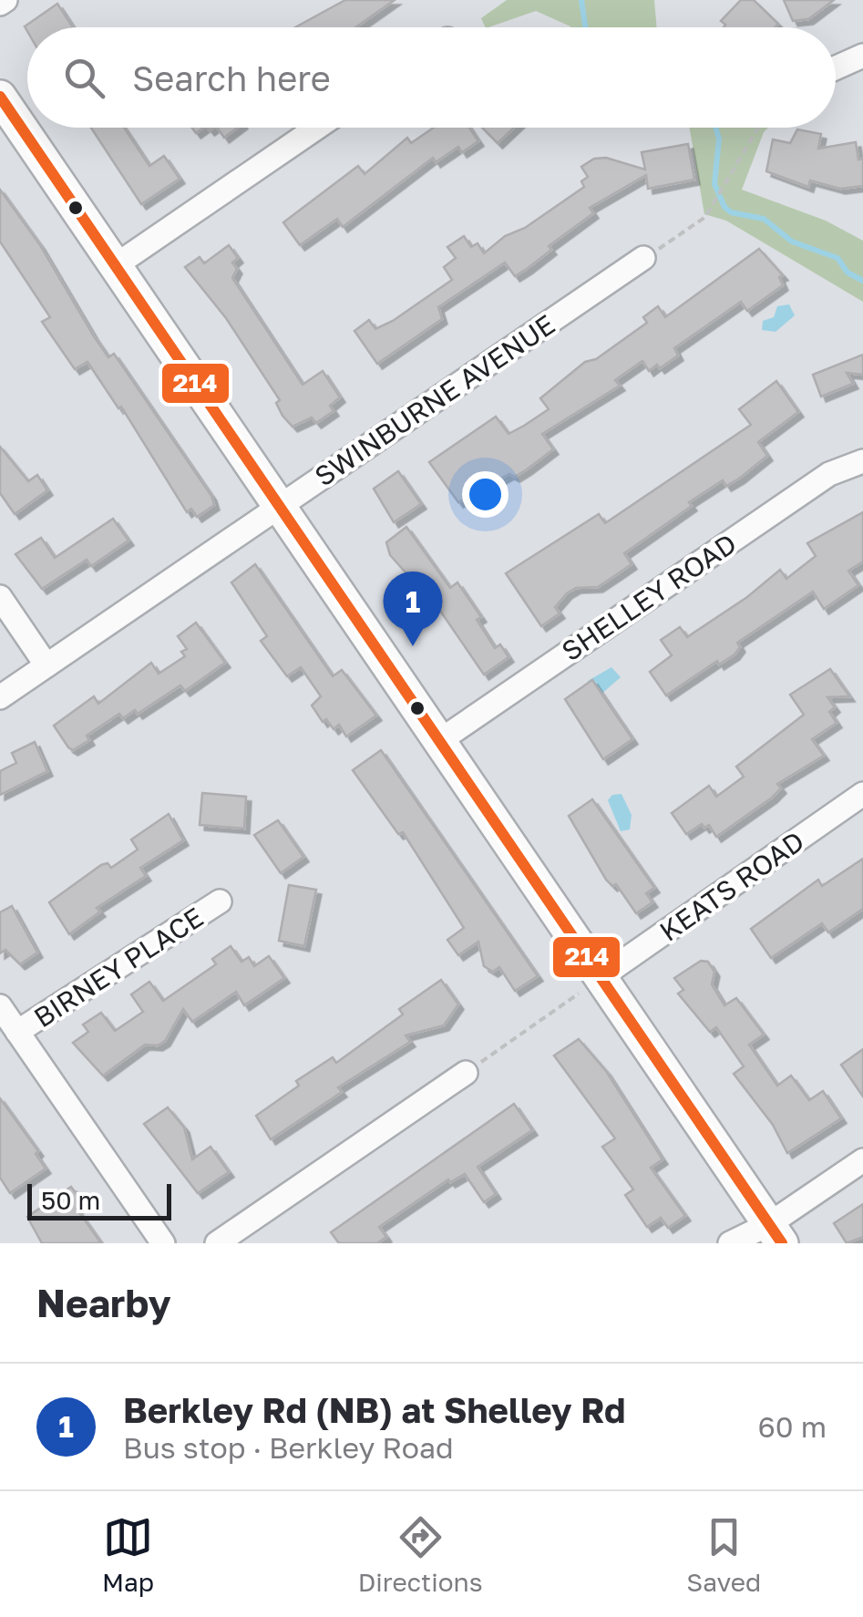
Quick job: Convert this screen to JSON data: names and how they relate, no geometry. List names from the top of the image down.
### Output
{
  "streets": {
    "street": [
      "SWINBURNE AVENUE",
      "SHELLEY ROAD",
      "KEATS ROAD",
      "BIRNEY PLACE"
    ]
  },
  "lines": ["transit line 214"],
  "scale_bar": "50 m",
  "page": {
    "search": "Search here",
    "pins": "1",
    "scale": "50 m",
    "heading": "Nearby",
    "list": [
      {
        "mark": "1",
        "name": "Berkley Rd (NB) at Shelley Rd",
        "note": "Bus stop · Berkley Road",
        "value": "60 m"
      }
    ],
    "nav": ["Map", "Directions", "Saved"]
  }
}
